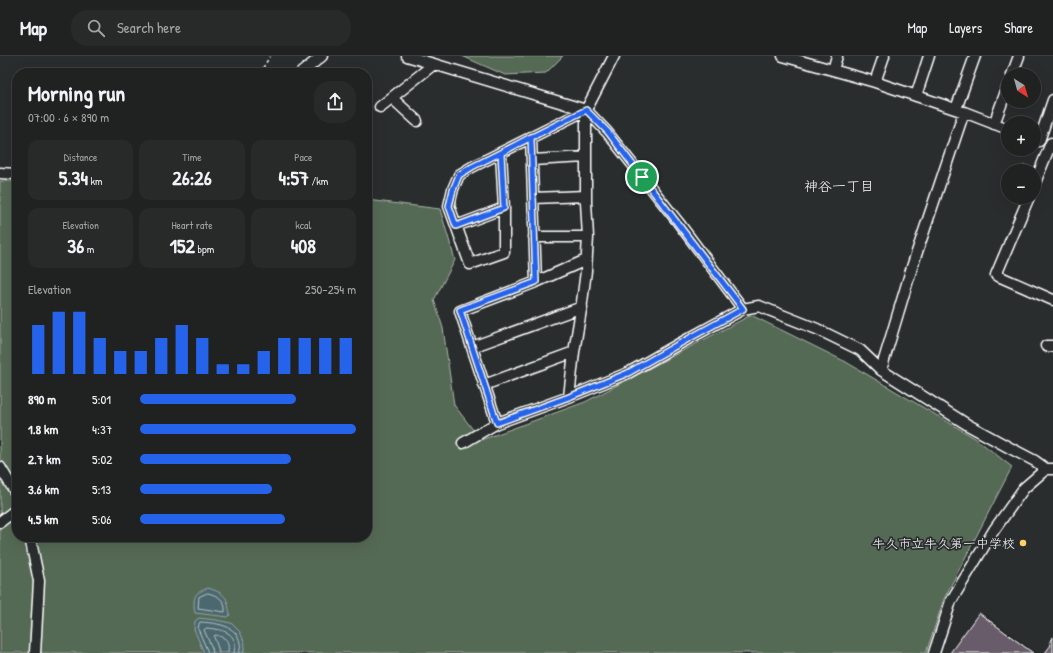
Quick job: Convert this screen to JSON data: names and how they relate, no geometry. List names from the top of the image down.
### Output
{
  "districts": ["神谷一丁目"],
  "places": ["牛久市立牛久第一中学校"],
  "north": "bottom right",
  "page": {
    "header": "Map",
    "search": "Search here",
    "nav": ["Map", "Layers", "Share"],
    "map_buttons": ["+", "−"],
    "heading": ["Morning run", "07:00 · 6 × 890 m"],
    "stats": [
      ["Distance", "5.34 km"],
      ["Time", "26:26"],
      ["Pace", "4:57 /km"],
      ["Elevation", "36 m"],
      ["Heart rate", "152 bpm"],
      ["kcal", "408"]
    ],
    "chart": ["Elevation", "250–254 m"],
    "list": [
      {
        "name": "890 m",
        "note": "5:01"
      },
      {
        "name": "1.8 km",
        "note": "4:37"
      },
      {
        "name": "2.7 km",
        "note": "5:02"
      },
      {
        "name": "3.6 km",
        "note": "5:13"
      },
      {
        "name": "4.5 km",
        "note": "5:06"
      }
    ]
  }
}
